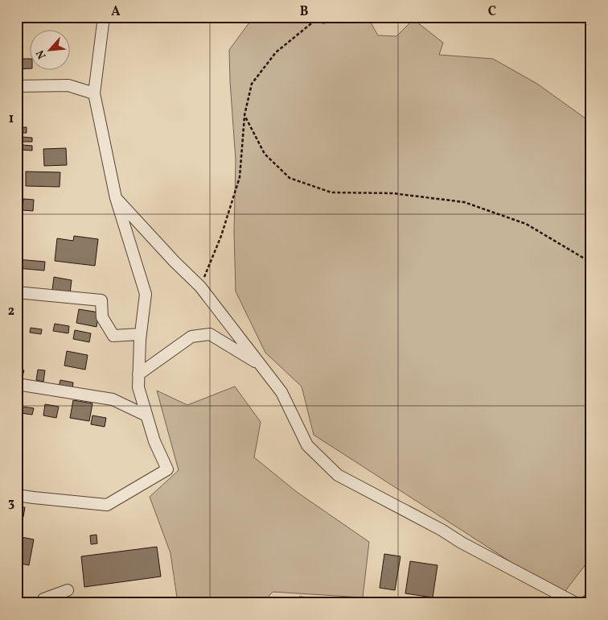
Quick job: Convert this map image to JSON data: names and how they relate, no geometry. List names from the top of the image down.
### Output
{
  "north": "bottom left",
  "grid": {
    "columns": ["A", "B", "C"],
    "rows": ["1", "2", "3"]
  }
}
